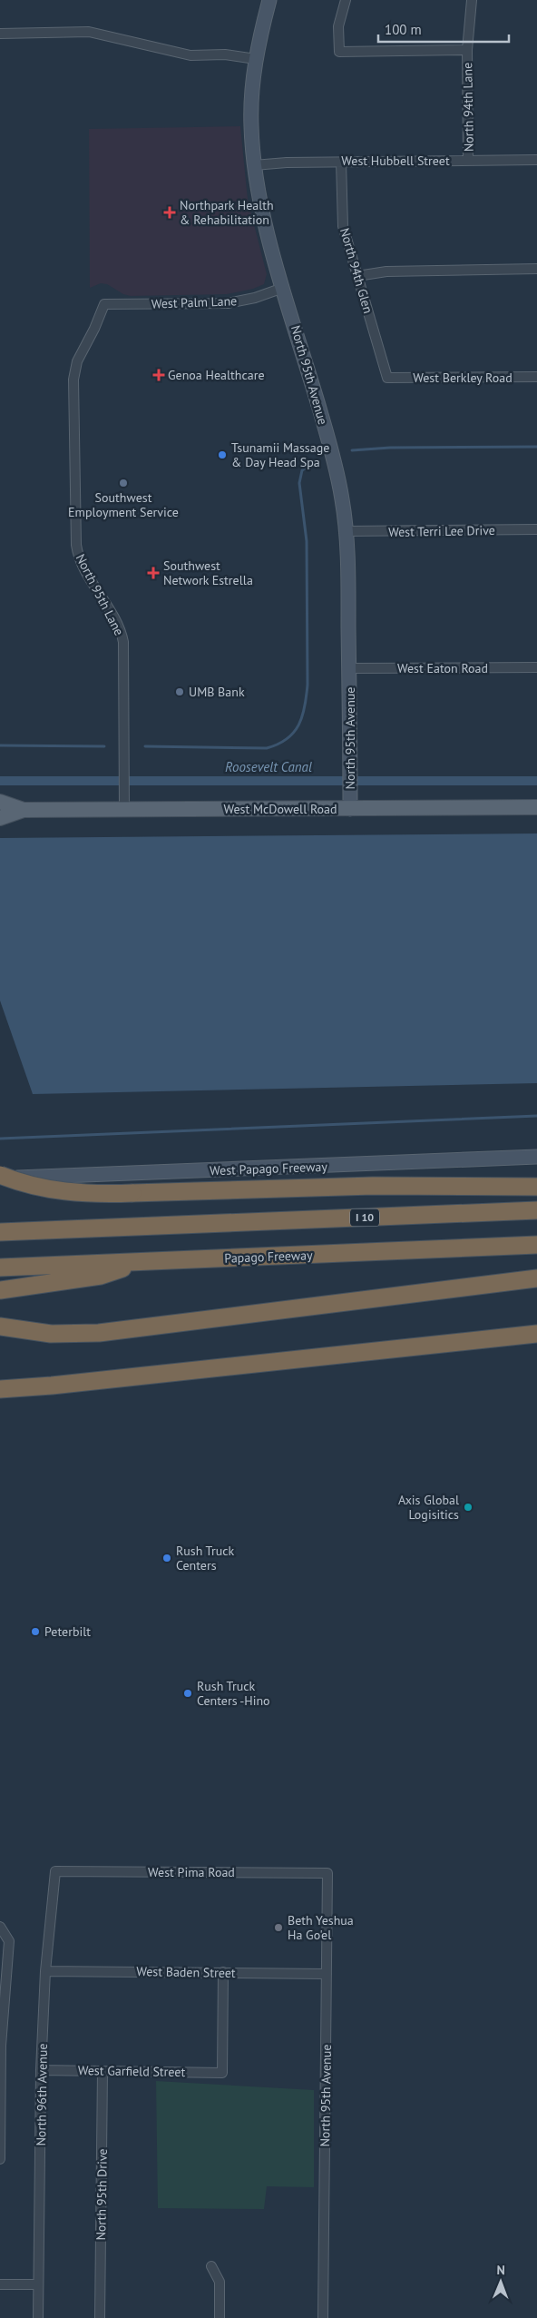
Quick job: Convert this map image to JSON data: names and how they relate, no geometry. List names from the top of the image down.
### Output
{
  "streets": {
    "highway": ["I 10", "Papago Freeway"],
    "main road": ["West McDowell Road"],
    "street": [
      "North 94th Lane",
      "West Hubbell Street",
      "North 94th Glen",
      "West Palm Lane",
      "North 95th Avenue",
      "West Berkley Road",
      "West Terri Lee Drive",
      "North 95th Lane",
      "West Eaton Road",
      "West Papago Freeway",
      "West Pima Road",
      "West Baden Street",
      "West Garfield Street",
      "North 96th Avenue",
      "North 95th Drive"
    ]
  },
  "crossings": [
    ["North 94th Lane", "West Hubbell Street"],
    ["West Hubbell Street", "North 94th Glen"],
    ["West Hubbell Street", "North 95th Avenue"],
    ["North 94th Glen", "West Berkley Road"],
    ["West Palm Lane", "North 95th Avenue"],
    ["West Palm Lane", "North 95th Lane"],
    ["North 95th Avenue", "West Terri Lee Drive"],
    ["North 95th Avenue", "West Eaton Road"],
    ["North 95th Avenue", "West McDowell Road"],
    ["North 95th Avenue", "West Pima Road"],
    ["North 95th Avenue", "West Baden Street"],
    ["North 95th Lane", "West McDowell Road"],
    ["West Pima Road", "North 96th Avenue"],
    ["West Baden Street", "West Garfield Street"],
    ["West Baden Street", "North 96th Avenue"],
    ["West Garfield Street", "North 96th Avenue"],
    ["West Garfield Street", "North 95th Drive"]
  ],
  "water": ["Roosevelt Canal"],
  "places": {
    "health": ["Northpark Health & Rehabilitation", "Genoa Healthcare", "Southwest Network Estrella"],
    "other": [
      "Tsunamii Massage & Day Head Spa",
      "Southwest Employment Service",
      "UMB Bank",
      "Axis Global Logisitics",
      "Rush Truck Centers",
      "Peterbilt",
      "Rush Truck Centers -Hino",
      "Beth Yeshua Ha Go'el"
    ]
  },
  "scale_bar": "100 m",
  "north": "top"
}
